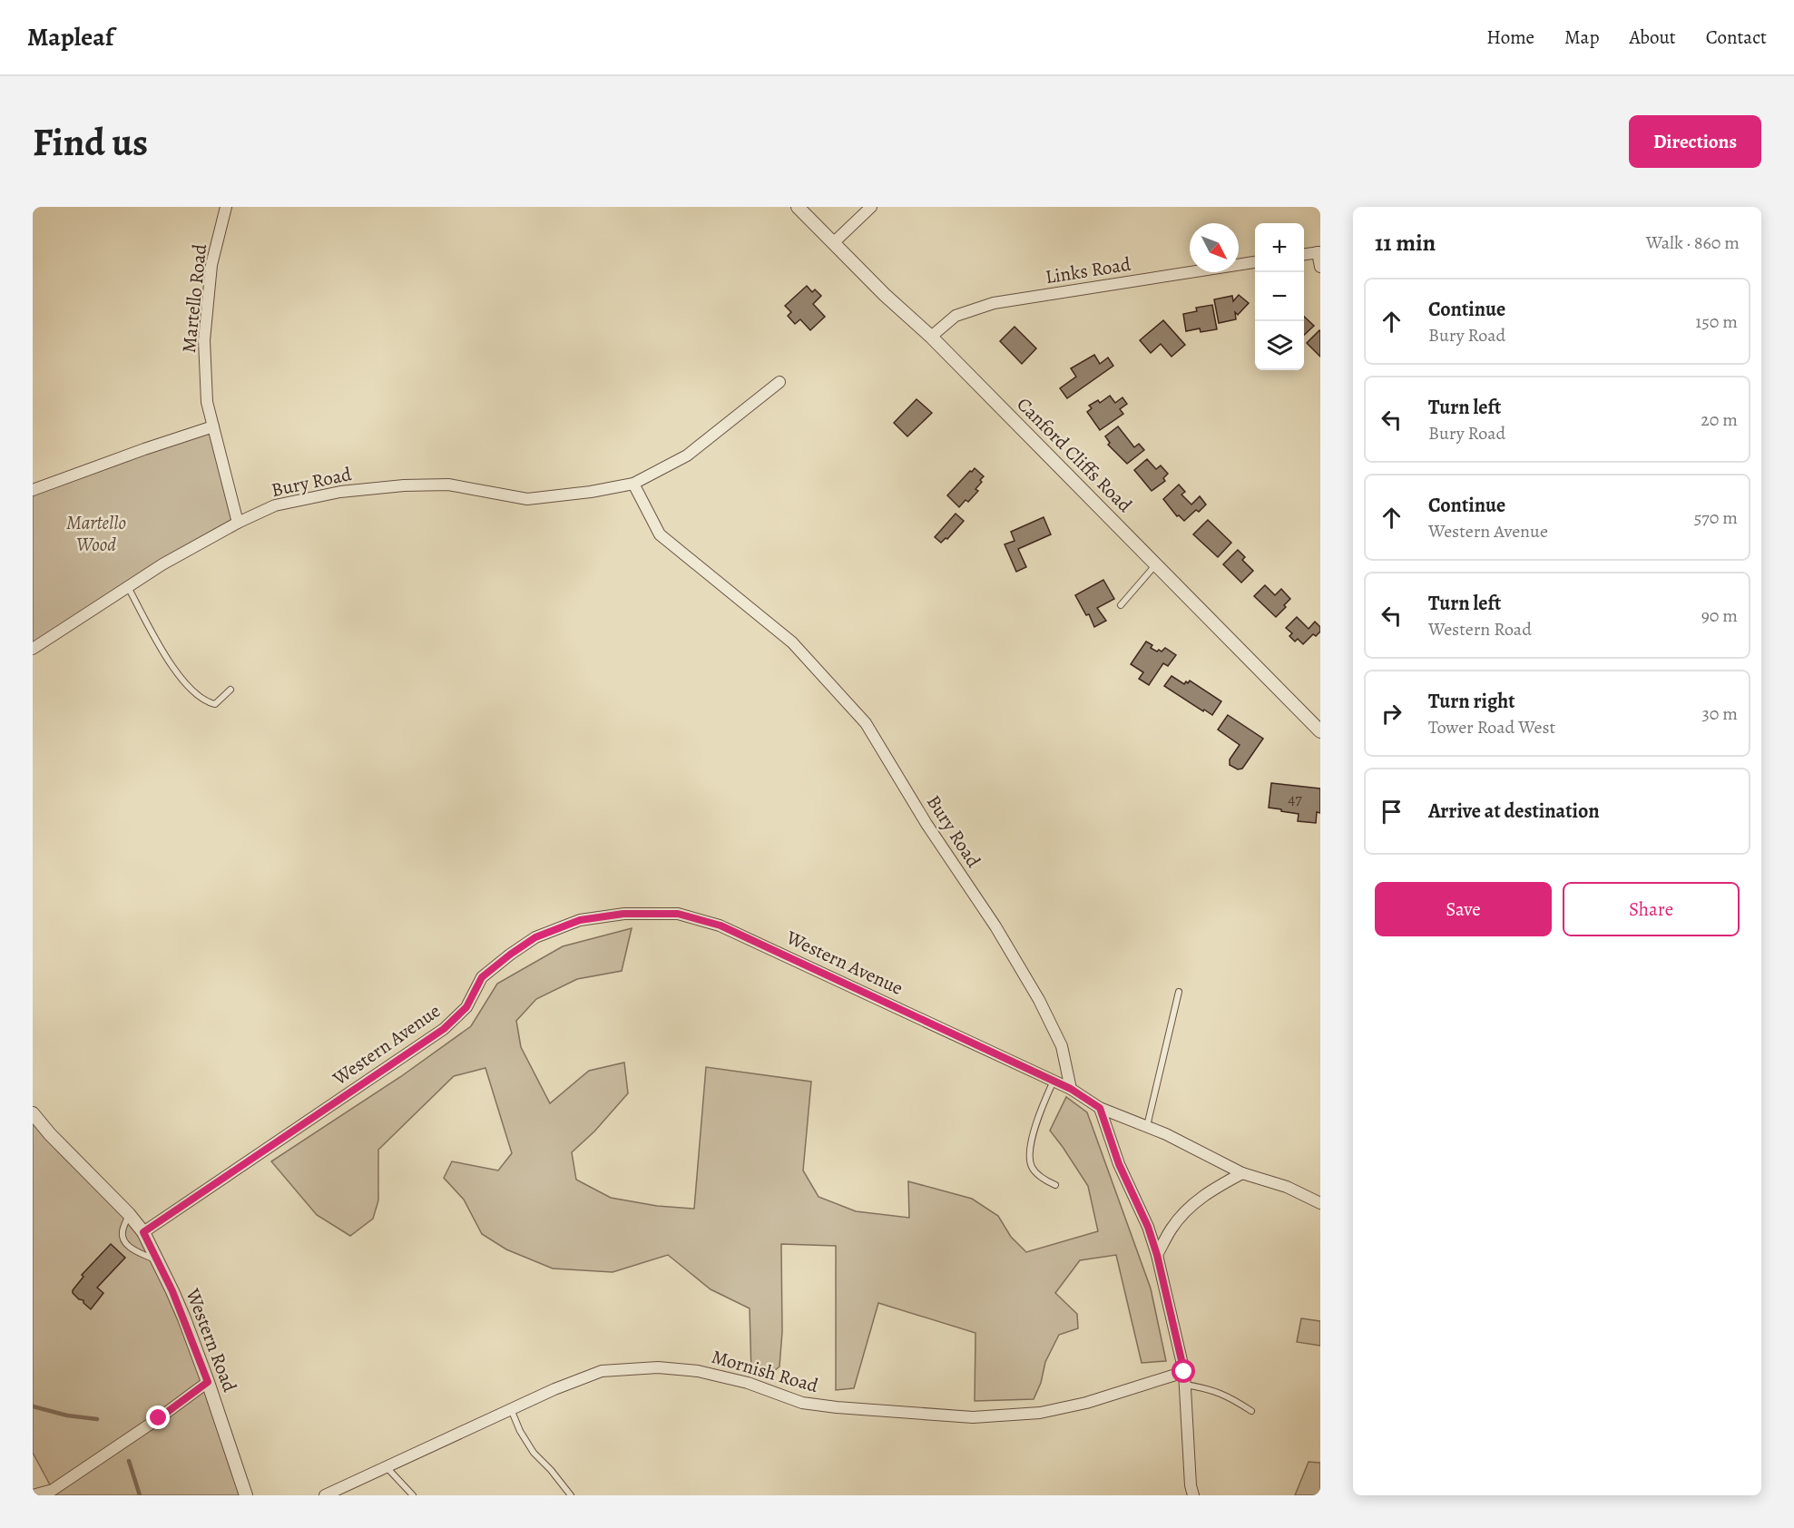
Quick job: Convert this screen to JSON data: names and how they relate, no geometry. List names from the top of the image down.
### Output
{
  "streets": {
    "street": [
      "Links Road",
      "Martello Road",
      "Canford Cliffs Road",
      "Bury Road",
      "Western Avenue",
      "Western Road",
      "Mornish Road"
    ]
  },
  "crossings": [
    ["Links Road", "Canford Cliffs Road"],
    ["Martello Road", "Bury Road"],
    ["Bury Road", "Western Avenue"],
    ["Western Avenue", "Western Road"]
  ],
  "parks": ["Martello Wood"],
  "house_numbers": ["47"],
  "north": "bottom right",
  "page": {
    "header": "Mapleaf",
    "nav": [
      "Home",
      "Map",
      "About",
      "Contact"
    ],
    "buttons": [
      "Directions",
      ["Save", "Share"]
    ],
    "title": "Find us",
    "heading": ["11 min", "Walk · 860 m"],
    "map_buttons": ["+", "−"],
    "list": [
      ["Continue", "Bury Road", "150 m"],
      ["Turn left", "Bury Road", "20 m"],
      ["Continue", "Western Avenue", "570 m"],
      ["Turn left", "Western Road", "90 m"],
      ["Turn right", "Tower Road West", "30 m"],
      "Arrive at destination"
    ]
  }
}
